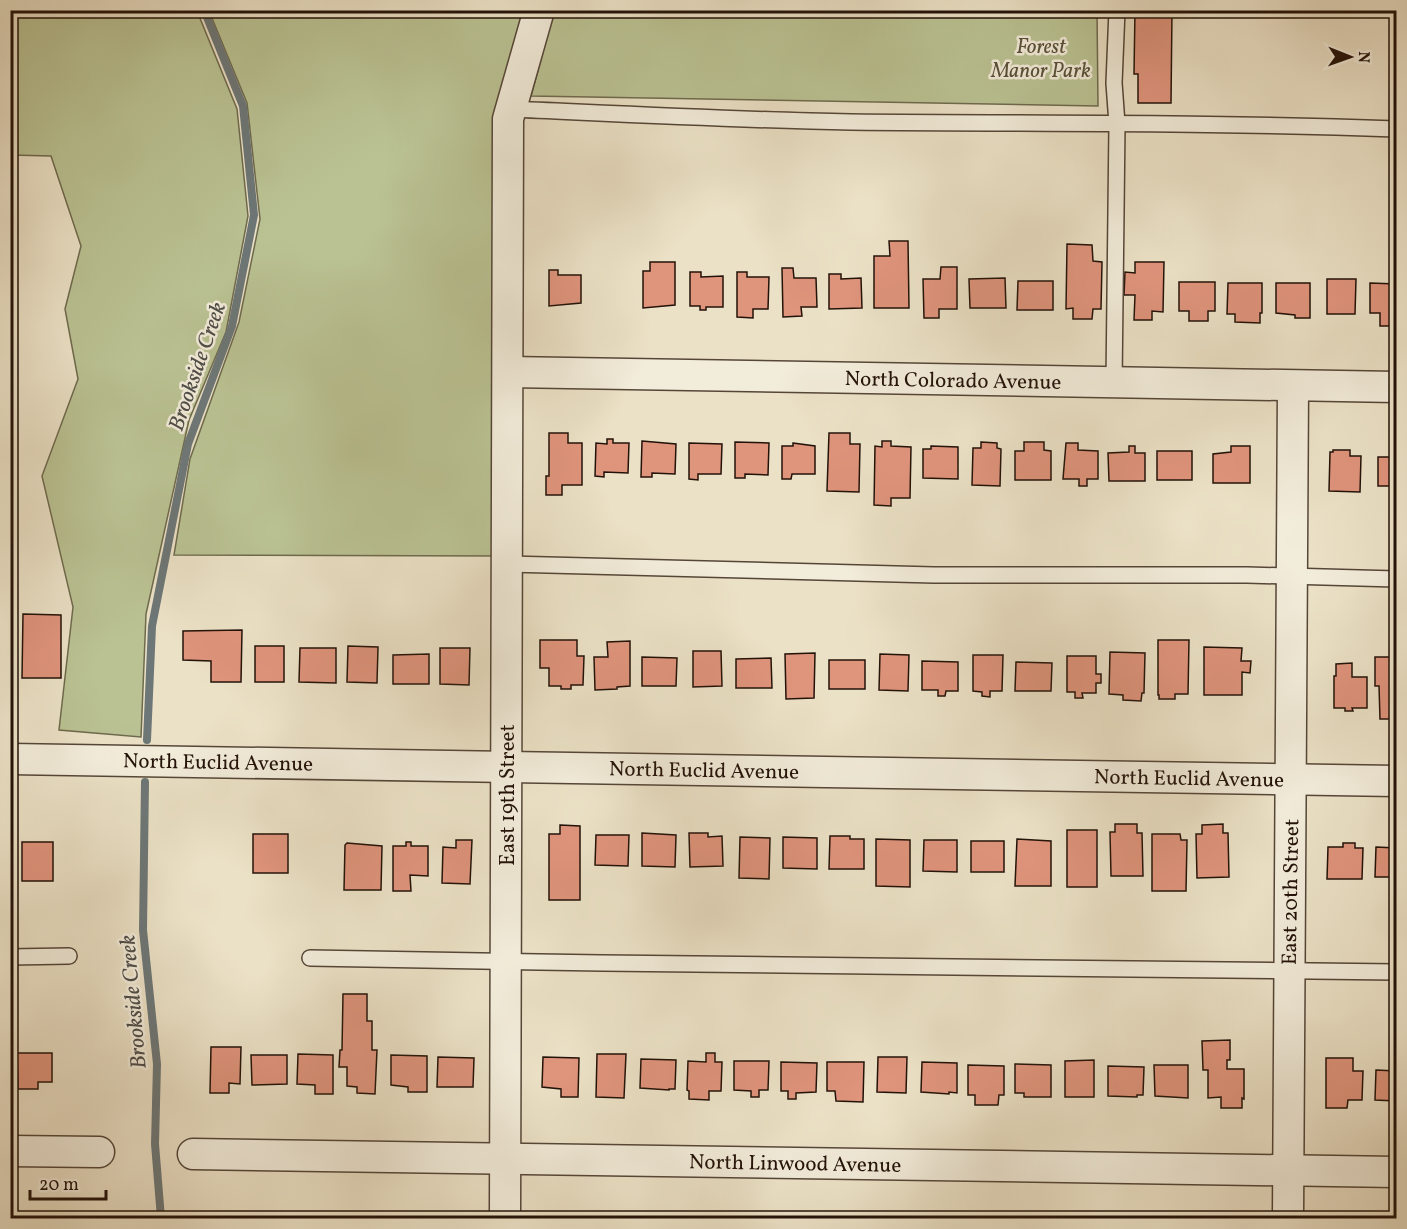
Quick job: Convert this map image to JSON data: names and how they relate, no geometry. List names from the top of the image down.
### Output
{
  "streets": {
    "street": [
      "North Colorado Avenue",
      "North Euclid Avenue",
      "East 19th Street",
      "East 20th Street",
      "North Linwood Avenue"
    ]
  },
  "crossings": [
    ["North Colorado Avenue", "East 19th Street"],
    ["North Colorado Avenue", "East 20th Street"],
    ["North Euclid Avenue", "East 19th Street"],
    ["North Euclid Avenue", "East 20th Street"],
    ["East 19th Street", "North Linwood Avenue"],
    ["East 20th Street", "North Linwood Avenue"]
  ],
  "water": ["Brookside Creek"],
  "parks": ["Forest Manor Park"],
  "scale_bar": "20 m",
  "north": "right"
}
